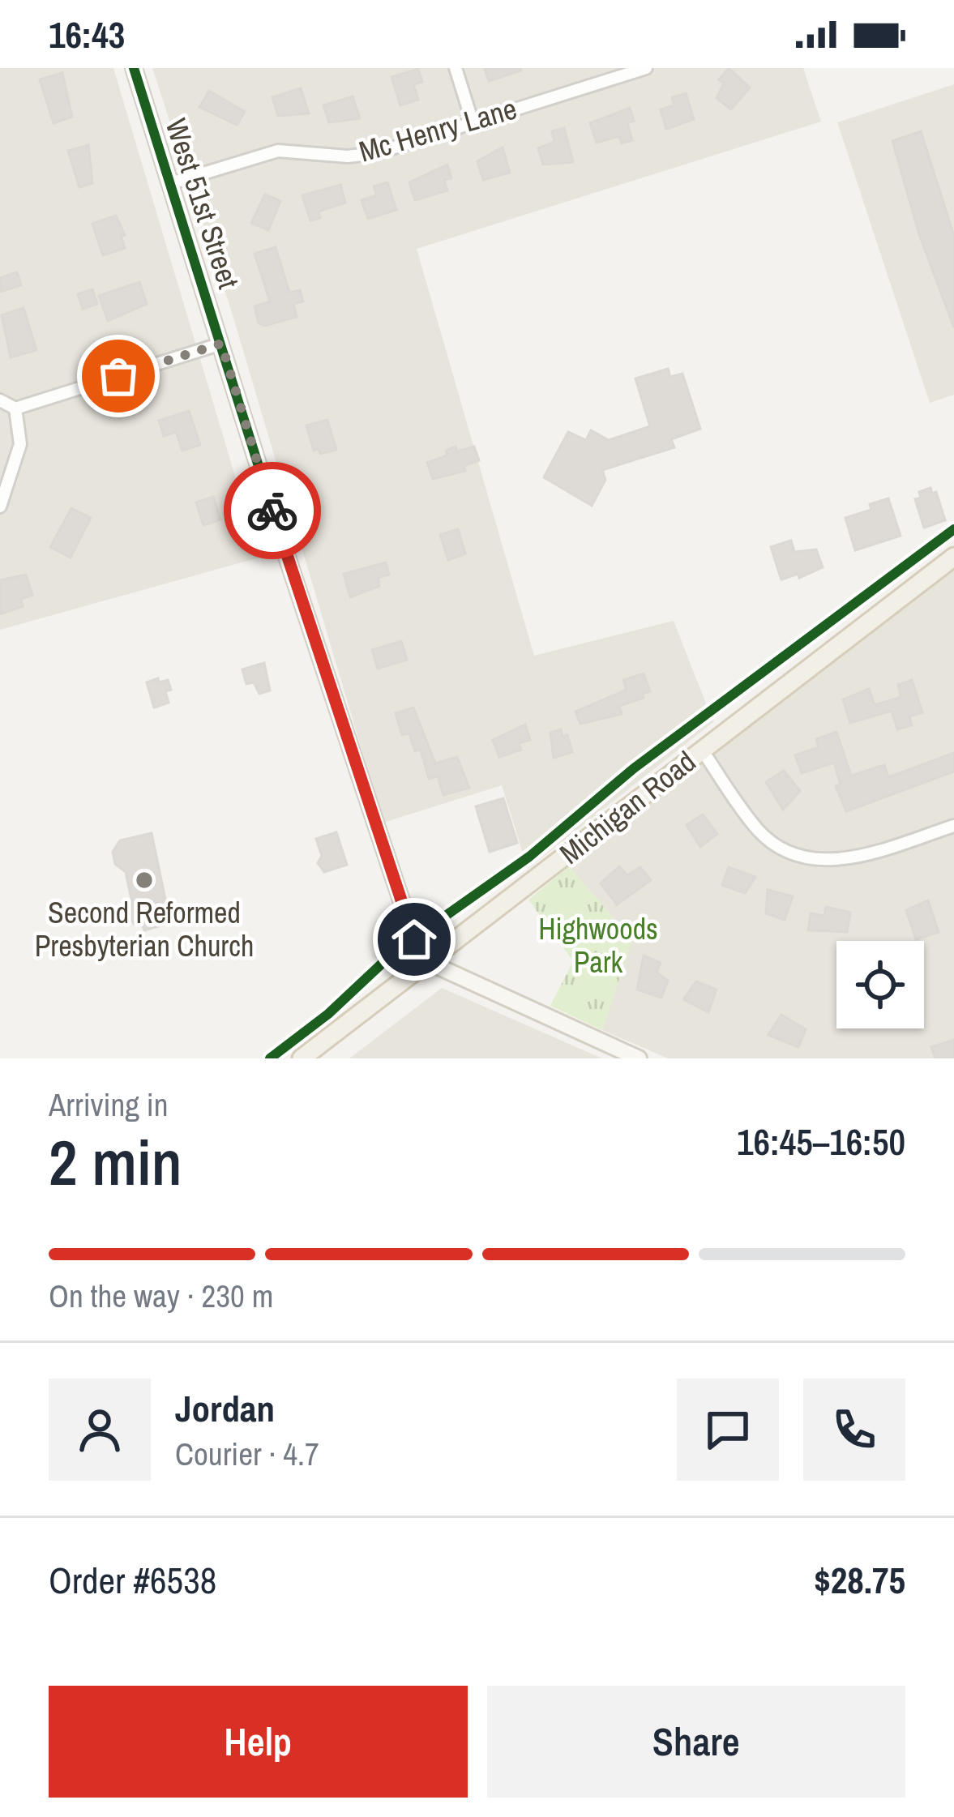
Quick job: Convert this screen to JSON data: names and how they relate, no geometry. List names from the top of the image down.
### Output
{
  "streets": {
    "main road": ["Michigan Road"],
    "street": ["Mc Henry Lane", "West 51st Street"]
  },
  "crossings": [
    ["Mc Henry Lane", "West 51st Street"],
    ["West 51st Street", "Michigan Road"]
  ],
  "parks": ["Highwoods Park"],
  "places": ["Second Reformed Presbyterian Church"],
  "page": {
    "status": "16:43",
    "heading": ["2 min", "Arriving in", "16:45–16:50"],
    "panel": [
      "Jordan",
      "Courier · 4.7",
      "Order #6538",
      "$28.75"
    ],
    "bar": "On the way · 230 m",
    "buttons": ["Help", "Share"]
  }
}
